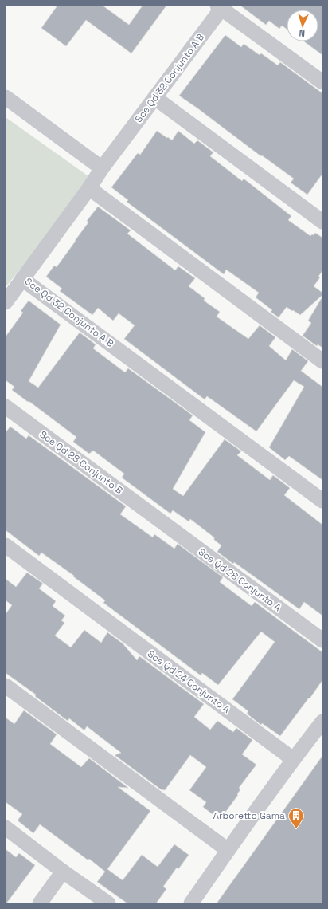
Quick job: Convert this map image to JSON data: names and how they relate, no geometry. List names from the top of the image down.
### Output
{
  "streets": {
    "street": [
      "Sce Qd 32 Conjunto A B",
      "Sce Qd 28 Conjunto B",
      "Sce Qd 28 Conjunto A",
      "Sce Qd 24 Conjunto A"
    ]
  },
  "crossings": [
    ["Sce Qd 28 Conjunto B", "Sce Qd 28 Conjunto A"]
  ],
  "places": {
    "building": ["Arboretto Gama"]
  },
  "north": "bottom"
}
